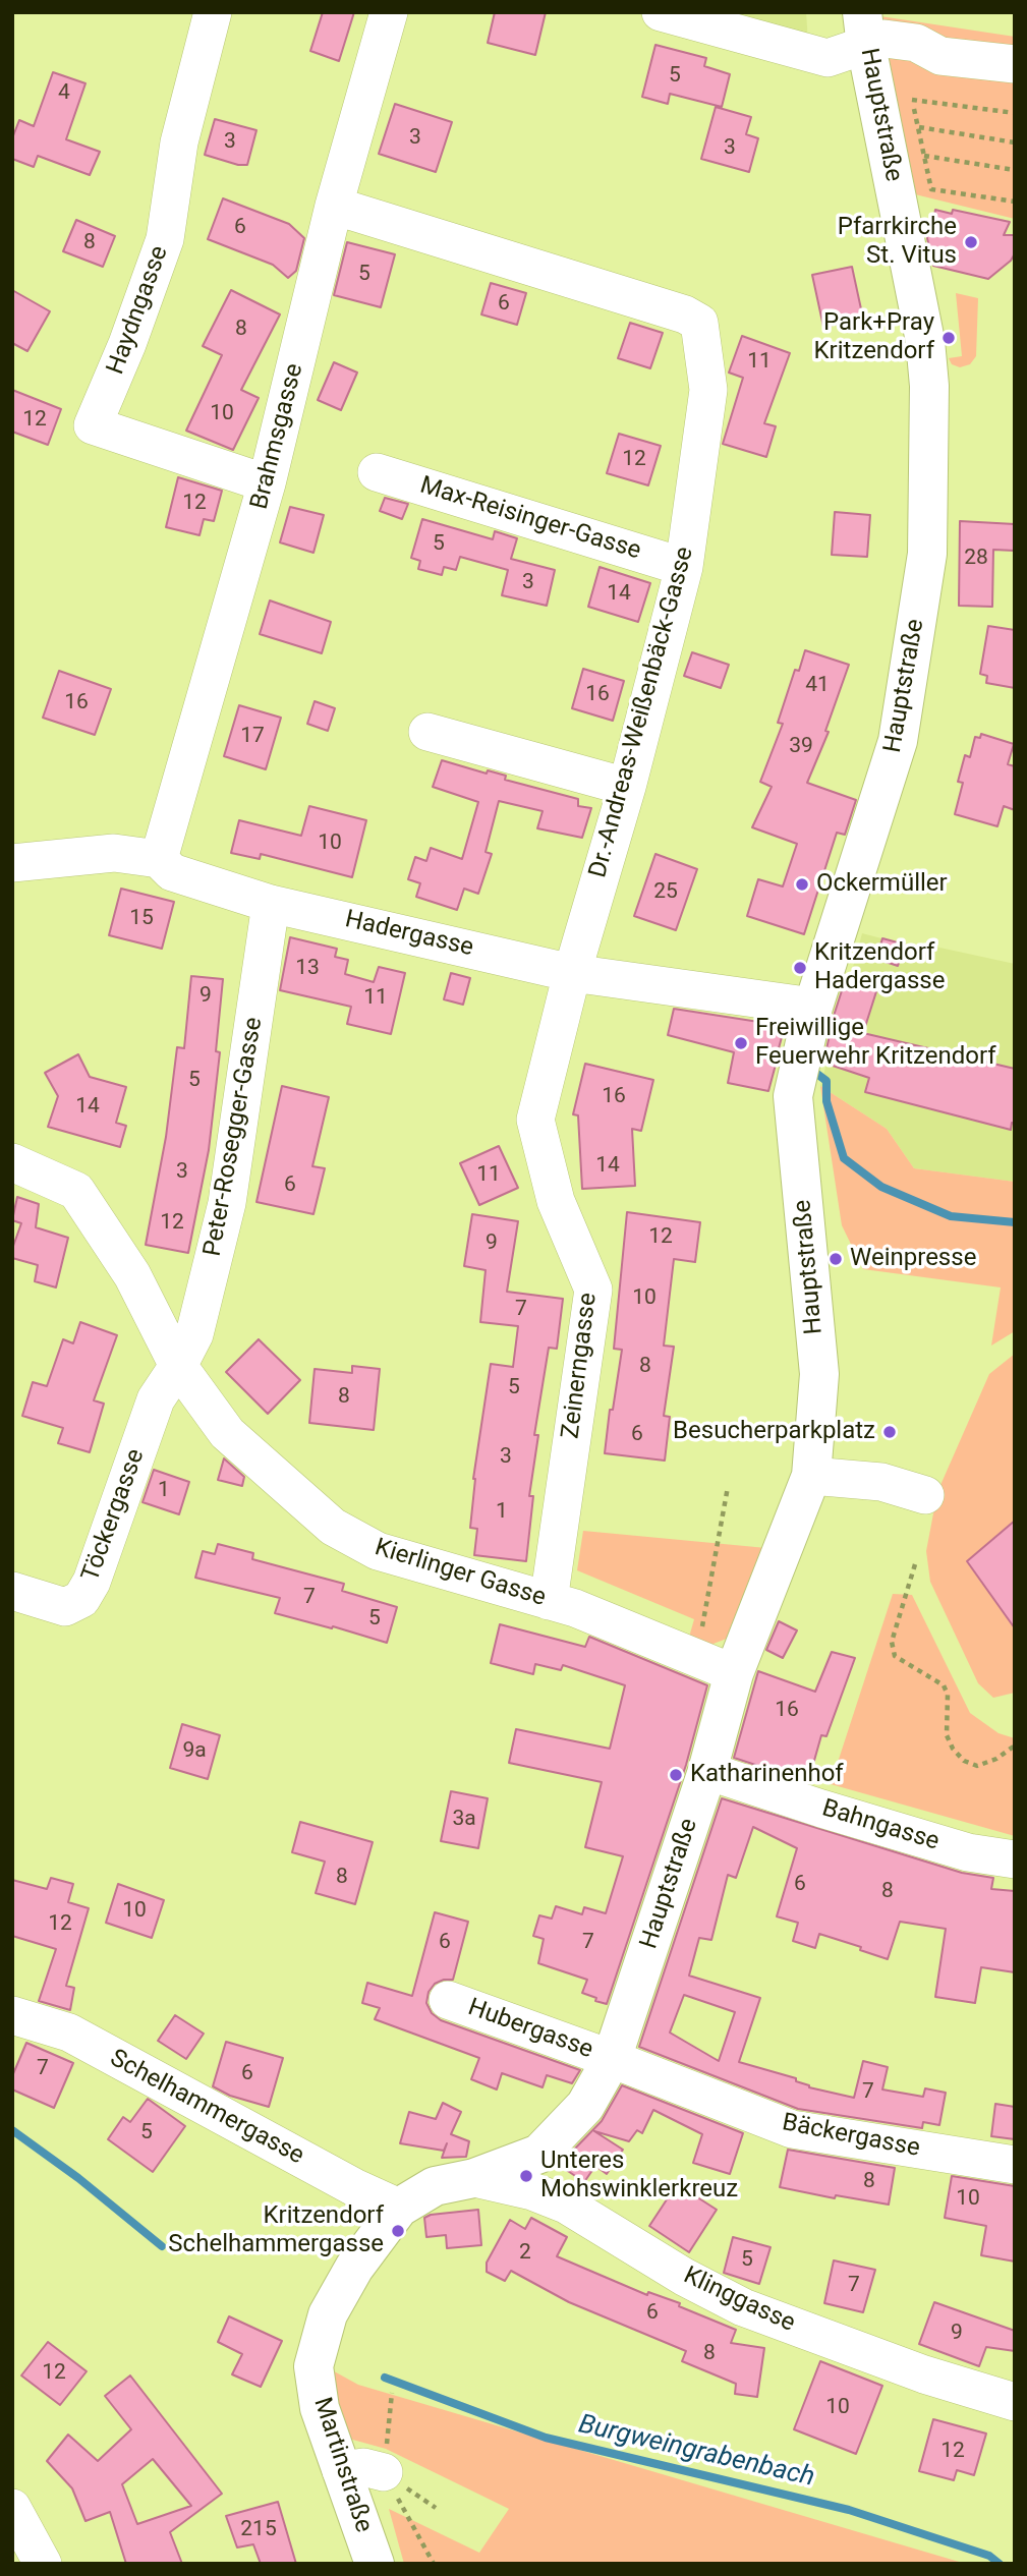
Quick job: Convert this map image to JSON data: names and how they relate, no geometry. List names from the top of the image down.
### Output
{
  "streets": {
    "main road": ["Hauptstraße", "Martinstraße"],
    "street": [
      "Haydngasse",
      "Brahmsgasse",
      "Max-Reisinger-Gasse",
      "Dr.-Andreas-Weißenbäck-Gasse",
      "Hadergasse",
      "Peter-Rosegger-Gasse",
      "Zeinerngasse",
      "Töckergasse",
      "Kierlinger Gasse",
      "Bahngasse",
      "Hubergasse",
      "Schelhammergasse",
      "Bäckergasse",
      "Klinggasse"
    ]
  },
  "crossings": [
    ["Hauptstraße", "Hadergasse"],
    ["Hauptstraße", "Kierlinger Gasse"],
    ["Hauptstraße", "Bahngasse"],
    ["Hauptstraße", "Hubergasse"],
    ["Hauptstraße", "Schelhammergasse"],
    ["Hauptstraße", "Bäckergasse"],
    ["Hauptstraße", "Klinggasse"],
    ["Hauptstraße", "Martinstraße"],
    ["Haydngasse", "Brahmsgasse"],
    ["Brahmsgasse", "Dr.-Andreas-Weißenbäck-Gasse"],
    ["Brahmsgasse", "Hadergasse"],
    ["Max-Reisinger-Gasse", "Dr.-Andreas-Weißenbäck-Gasse"],
    ["Dr.-Andreas-Weißenbäck-Gasse", "Hadergasse"],
    ["Dr.-Andreas-Weißenbäck-Gasse", "Zeinerngasse"],
    ["Hadergasse", "Peter-Rosegger-Gasse"],
    ["Hadergasse", "Zeinerngasse"],
    ["Peter-Rosegger-Gasse", "Töckergasse"],
    ["Peter-Rosegger-Gasse", "Kierlinger Gasse"],
    ["Zeinerngasse", "Kierlinger Gasse"],
    ["Töckergasse", "Kierlinger Gasse"],
    ["Hubergasse", "Bäckergasse"]
  ],
  "water": ["Burgweingrabenbach"],
  "places": [
    "Pfarrkirche St. Vitus",
    "Park+Pray Kritzendorf",
    "Ockermüller",
    "Kritzendorf Hadergasse",
    "Freiwillige Feuerwehr Kritzendorf",
    "Weinpresse",
    "Besucherparkplatz",
    "Katharinenhof",
    "Unteres Mohswinklerkreuz",
    "Kritzendorf Schelhammergasse"
  ],
  "house_numbers": [
    "5",
    "4",
    "3",
    "3",
    "3",
    "6",
    "8",
    "5",
    "6",
    "8",
    "11",
    "10",
    "12",
    "12",
    "12",
    "5",
    "28",
    "3",
    "14",
    "41",
    "16",
    "16",
    "17",
    "39",
    "10",
    "25",
    "15",
    "13",
    "9",
    "11",
    "5",
    "16",
    "14",
    "14",
    "3",
    "11",
    "6",
    "12",
    "12",
    "9",
    "10",
    "7",
    "8",
    "5",
    "8",
    "6",
    "3",
    "1",
    "1",
    "7",
    "5",
    "16",
    "9a",
    "3a",
    "8",
    "6",
    "8",
    "10",
    "12",
    "6",
    "7",
    "7",
    "6",
    "7",
    "5",
    "8",
    "10",
    "2",
    "5",
    "7",
    "6",
    "9",
    "8",
    "12",
    "10",
    "12",
    "215"
  ]
}
